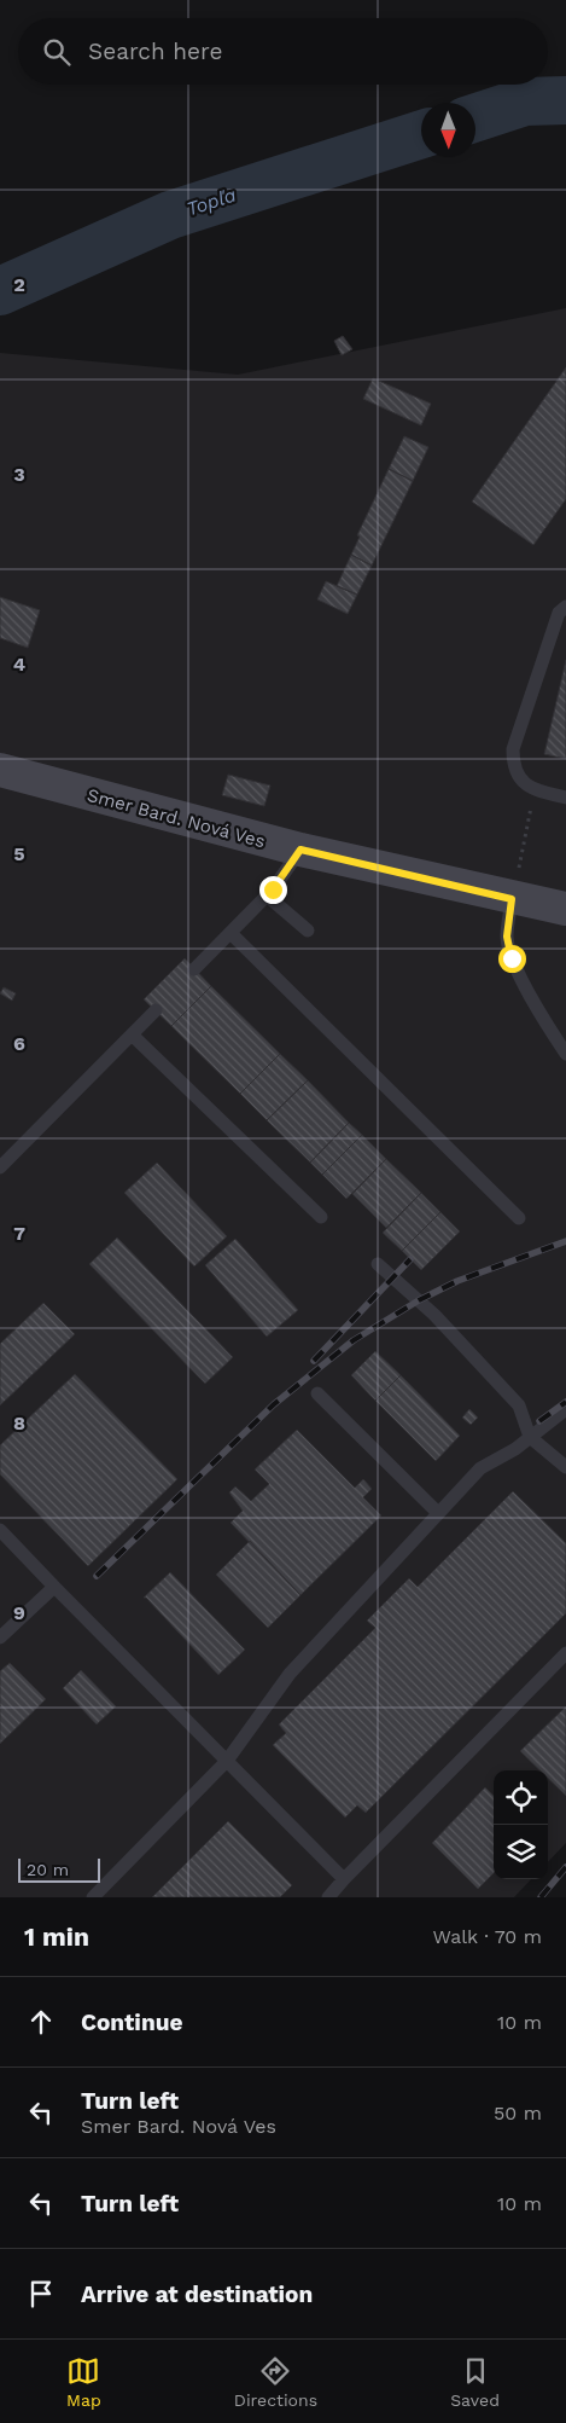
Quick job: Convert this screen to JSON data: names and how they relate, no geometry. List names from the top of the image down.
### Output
{
  "streets": {
    "street": ["Smer Bard. Nová Ves"]
  },
  "water": ["Topľa"],
  "scale_bar": "20 m",
  "north": "bottom",
  "page": {
    "search": "Search here",
    "scale": "20 m",
    "heading": ["1 min", "Walk · 70 m"],
    "list": [
      ["Continue", "10 m"],
      ["Turn left", "Smer Bard. Nová Ves", "50 m"],
      ["Turn left", "10 m"],
      "Arrive at destination"
    ],
    "nav": ["Map", "Directions", "Saved"]
  },
  "grid": {
    "rows": [
      "2",
      "3",
      "4",
      "5",
      "6",
      "7",
      "8",
      "9"
    ]
  }
}
